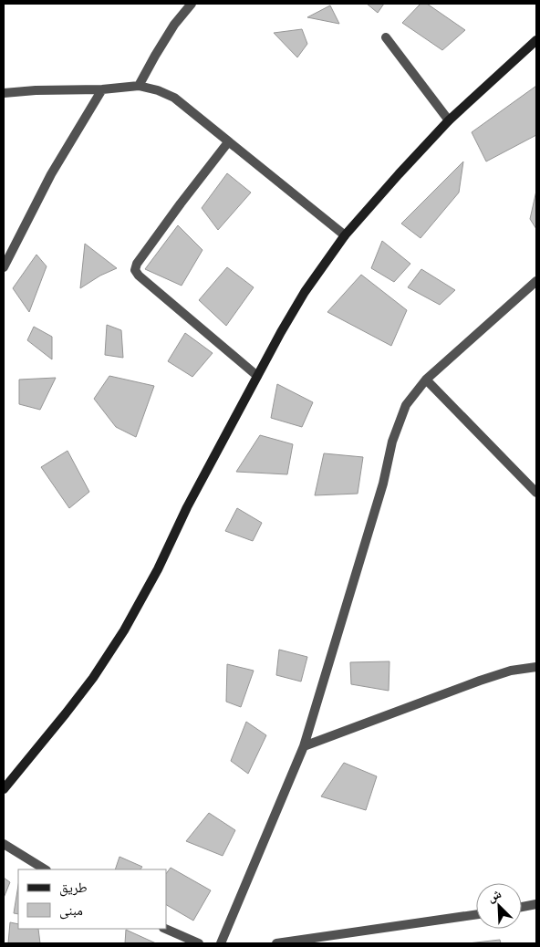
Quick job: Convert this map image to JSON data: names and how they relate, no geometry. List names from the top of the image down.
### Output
{
  "legend": ["طريق", "مبنى"],
  "north": "top left"
}
